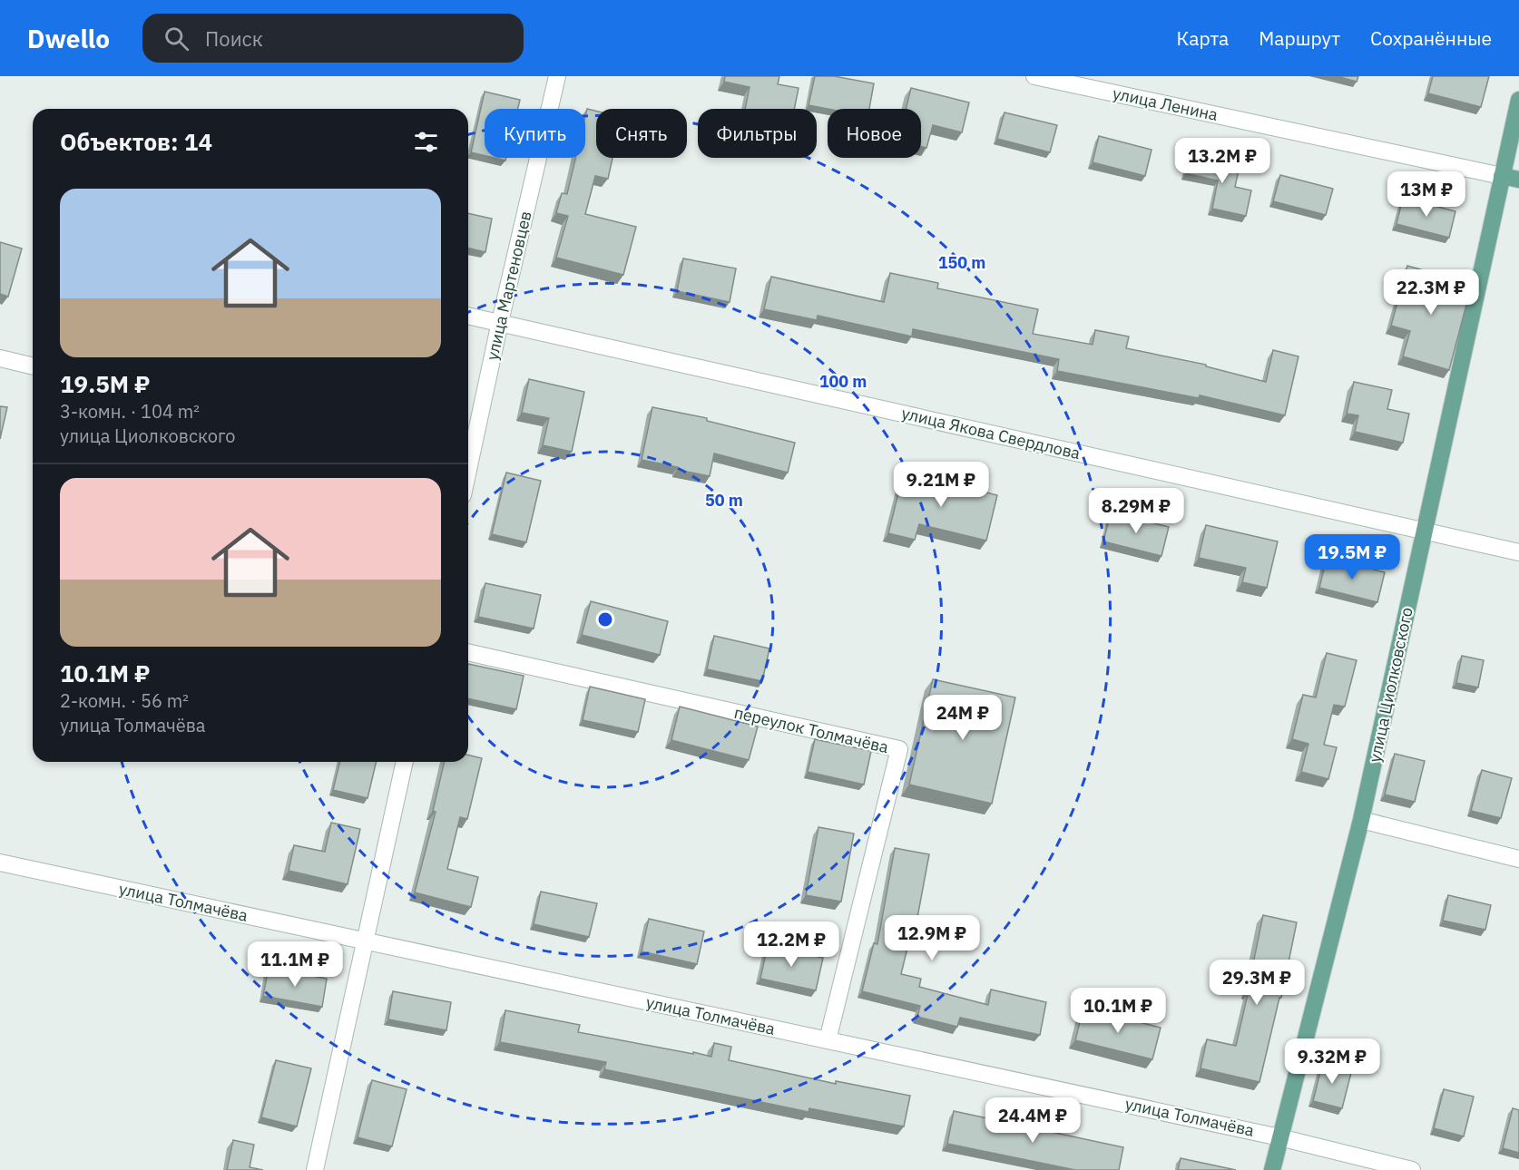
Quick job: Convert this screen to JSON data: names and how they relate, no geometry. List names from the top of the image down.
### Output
{
  "streets": {
    "main road": ["улица Ленина", "улица Циолковского"],
    "street": [
      "улица Мартеновцев",
      "улица Якова Свердлова",
      "переулок Толмачёва",
      "улица Толмачёва"
    ]
  },
  "crossings": [
    ["улица Ленина", "улица Циолковского"],
    ["улица Мартеновцев", "улица Якова Свердлова"],
    ["улица Якова Свердлова", "улица Циолковского"],
    ["улица Циолковского", "улица Толмачёва"],
    ["переулок Толмачёва", "улица Толмачёва"]
  ],
  "page": {
    "header": "Dwello",
    "search": "Поиск",
    "nav": ["Карта", "Маршрут", "Сохранённые"],
    "chip": [
      "Купить",
      "Снять",
      "Фильтры",
      "Новое"
    ],
    "heading": "Объектов: 14",
    "price": [
      "13.2M ₽",
      "13M ₽",
      "22.3M ₽",
      "9.21M ₽",
      "8.29M ₽",
      "19.5M ₽",
      "24M ₽",
      "12.9M ₽",
      "12.2M ₽",
      "11.1M ₽",
      "29.3M ₽",
      "10.1M ₽",
      "9.32M ₽",
      "24.4M ₽"
    ],
    "list": [
      {
        "name": "19.5M ₽",
        "note": "3-комн. · 104 m² · улица Циолковского"
      },
      {
        "name": "10.1M ₽",
        "note": "2-комн. · 56 m² · улица Толмачёва"
      }
    ]
  },
  "rings": ["150 m", "100 m", "50 m"]
}
